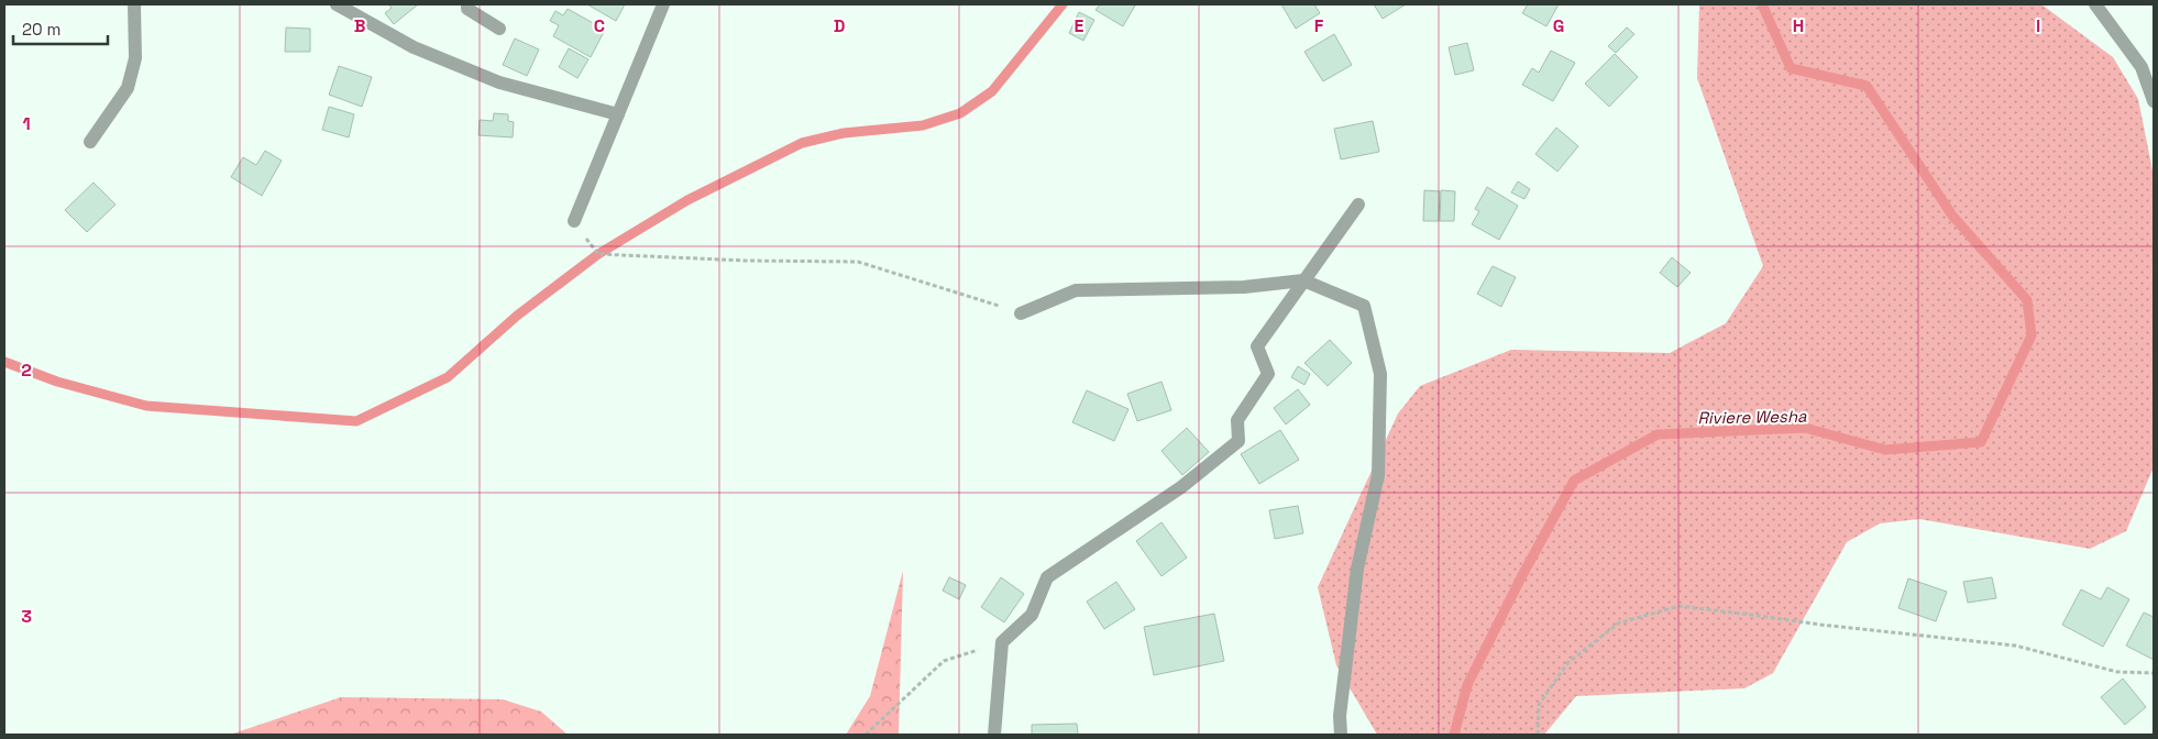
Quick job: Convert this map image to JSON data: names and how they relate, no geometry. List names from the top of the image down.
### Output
{
  "water": ["Riviere Wesha"],
  "scale_bar": "20 m",
  "grid": {
    "columns": [
      "B",
      "C",
      "D",
      "E",
      "F",
      "G",
      "H",
      "I"
    ],
    "rows": ["1", "2", "3"]
  }
}
